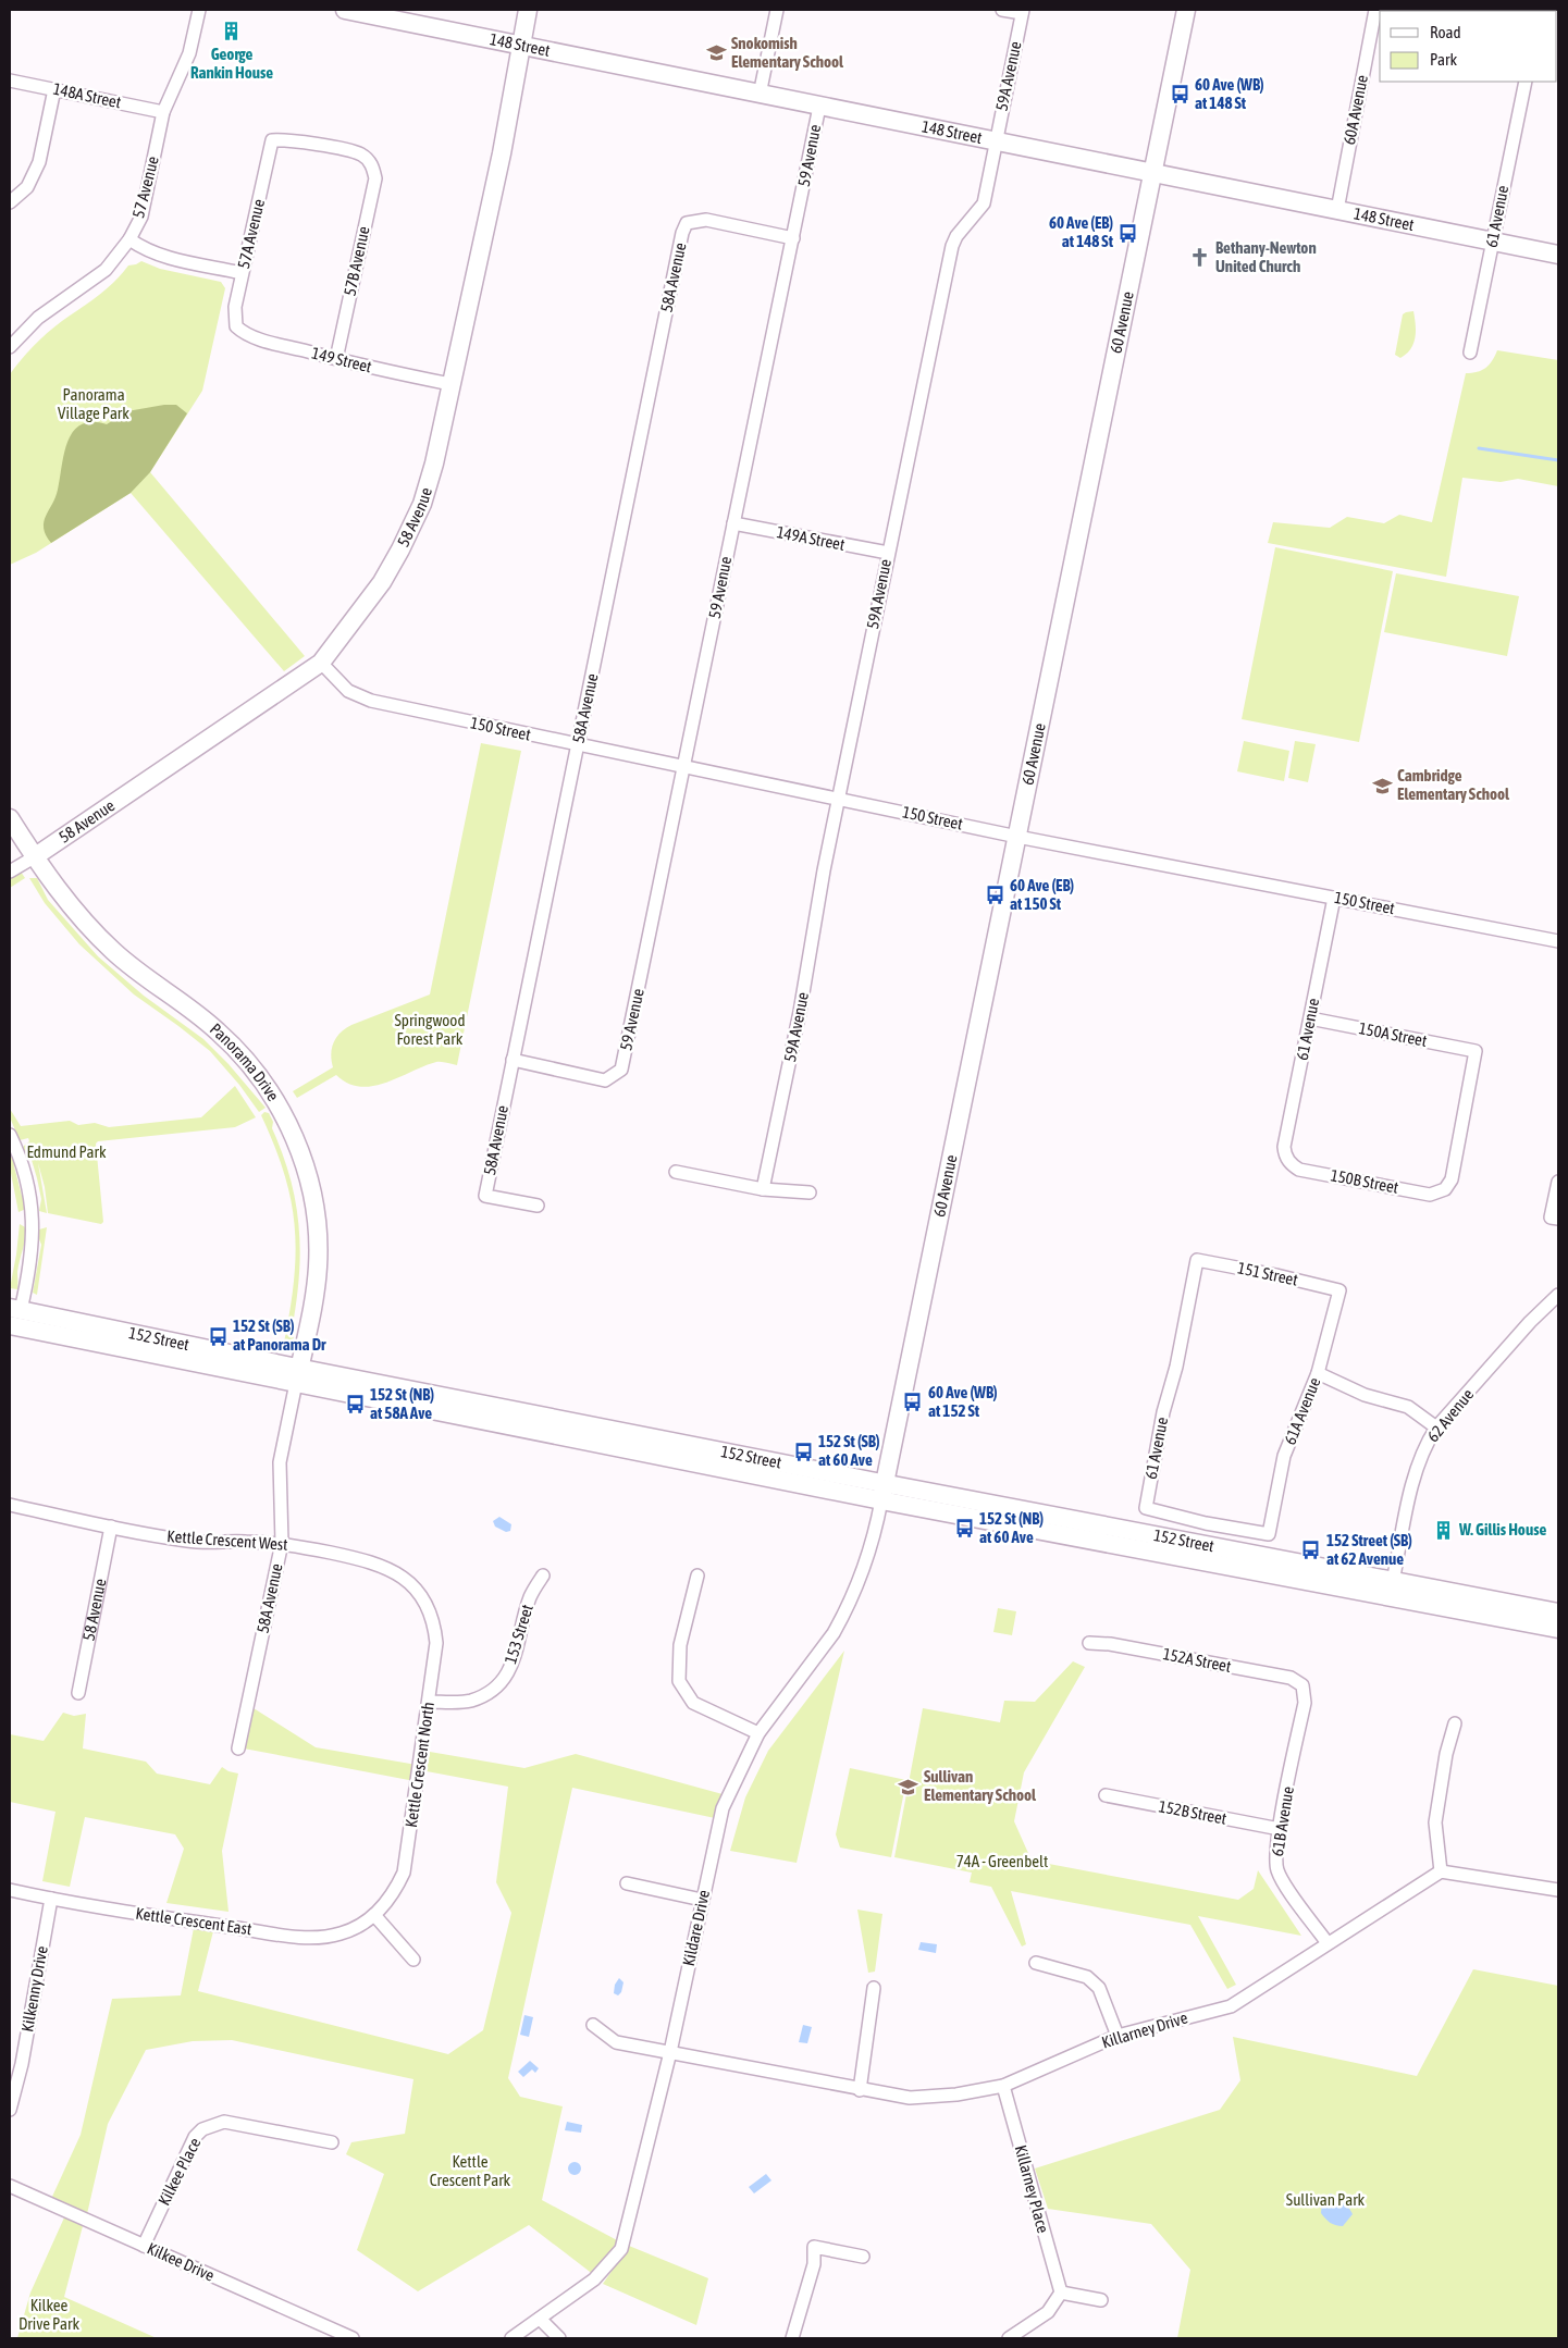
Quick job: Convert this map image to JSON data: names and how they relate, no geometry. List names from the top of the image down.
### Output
{
  "streets": {
    "main road": [
      "148 Street",
      "60 Avenue",
      "58 Avenue",
      "Panorama Drive",
      "152 Street"
    ],
    "street": [
      "59A Avenue",
      "148A Street",
      "60A Avenue",
      "59 Avenue",
      "57 Avenue",
      "61 Avenue",
      "57A Avenue",
      "57B Avenue",
      "58A Avenue",
      "149 Street",
      "149A Street",
      "150 Street",
      "150A Street",
      "150B Street",
      "151 Street",
      "61A Avenue",
      "62 Avenue",
      "Kettle Crescent West",
      "153 Street",
      "152A Street",
      "Kettle Crescent North",
      "152B Street",
      "61B Avenue",
      "Kettle Crescent East",
      "Kildare Drive",
      "Kilkenny Drive",
      "Killarney Drive",
      "Kilkee Place",
      "Killarney Place",
      "Kilkee Drive"
    ]
  },
  "crossings": [
    ["148 Street", "59A Avenue"],
    ["148 Street", "60A Avenue"],
    ["148 Street", "59 Avenue"],
    ["148 Street", "61 Avenue"],
    ["148 Street", "60 Avenue"],
    ["148 Street", "58 Avenue"],
    ["59A Avenue", "149A Street"],
    ["59A Avenue", "150 Street"],
    ["148A Street", "57 Avenue"],
    ["59 Avenue", "58A Avenue"],
    ["59 Avenue", "149A Street"],
    ["59 Avenue", "150 Street"],
    ["61 Avenue", "150 Street"],
    ["61 Avenue", "150A Street"],
    ["61 Avenue", "150B Street"],
    ["61 Avenue", "151 Street"],
    ["61 Avenue", "61A Avenue"],
    ["57A Avenue", "57B Avenue"],
    ["57A Avenue", "149 Street"],
    ["57B Avenue", "149 Street"],
    ["58A Avenue", "150 Street"],
    ["58A Avenue", "Panorama Drive"],
    ["58A Avenue", "152 Street"],
    ["58A Avenue", "Kettle Crescent West"],
    ["60 Avenue", "150 Street"],
    ["60 Avenue", "152 Street"],
    ["60 Avenue", "Kildare Drive"],
    ["149 Street", "58 Avenue"],
    ["58 Avenue", "150 Street"],
    ["58 Avenue", "Panorama Drive"],
    ["58 Avenue", "Kettle Crescent West"],
    ["150A Street", "150B Street"],
    ["Panorama Drive", "152 Street"],
    ["151 Street", "61A Avenue"],
    ["152 Street", "62 Avenue"],
    ["152 Street", "Kildare Drive"],
    ["Kettle Crescent West", "Kettle Crescent North"],
    ["153 Street", "Kettle Crescent North"],
    ["152A Street", "61B Avenue"],
    ["Kettle Crescent North", "Kettle Crescent East"],
    ["152B Street", "61B Avenue"],
    ["61B Avenue", "Killarney Drive"],
    ["Kettle Crescent East", "Kilkenny Drive"],
    ["Kildare Drive", "Killarney Drive"],
    ["Killarney Drive", "Killarney Place"],
    ["Kilkee Place", "Kilkee Drive"]
  ],
  "parks": [
    "Panorama Village Park",
    "Springwood Forest Park",
    "Edmund Park",
    "74A - Greenbelt",
    "Kettle Crescent Park",
    "Sullivan Park",
    "Kilkee Drive Park"
  ],
  "places": {
    "building": ["George Rankin House", "W. Gillis House"],
    "school or university": ["Snokomish Elementary School", "Cambridge Elementary School", "Sullivan Elementary School"],
    "bus stop": [
      "60 Ave (WB) at 148 St",
      "60 Ave (EB) at 148 St",
      "60 Ave (EB) at 150 St",
      "152 St (SB) at Panorama Dr",
      "60 Ave (WB) at 152 St",
      "152 St (NB) at 58A Ave",
      "152 St (SB) at 60 Ave",
      "152 St (NB) at 60 Ave",
      "152 Street (SB) at 62 Avenue"
    ],
    "church": ["Bethany-Newton United Church"]
  },
  "legend": ["Road", "Park"]
}
